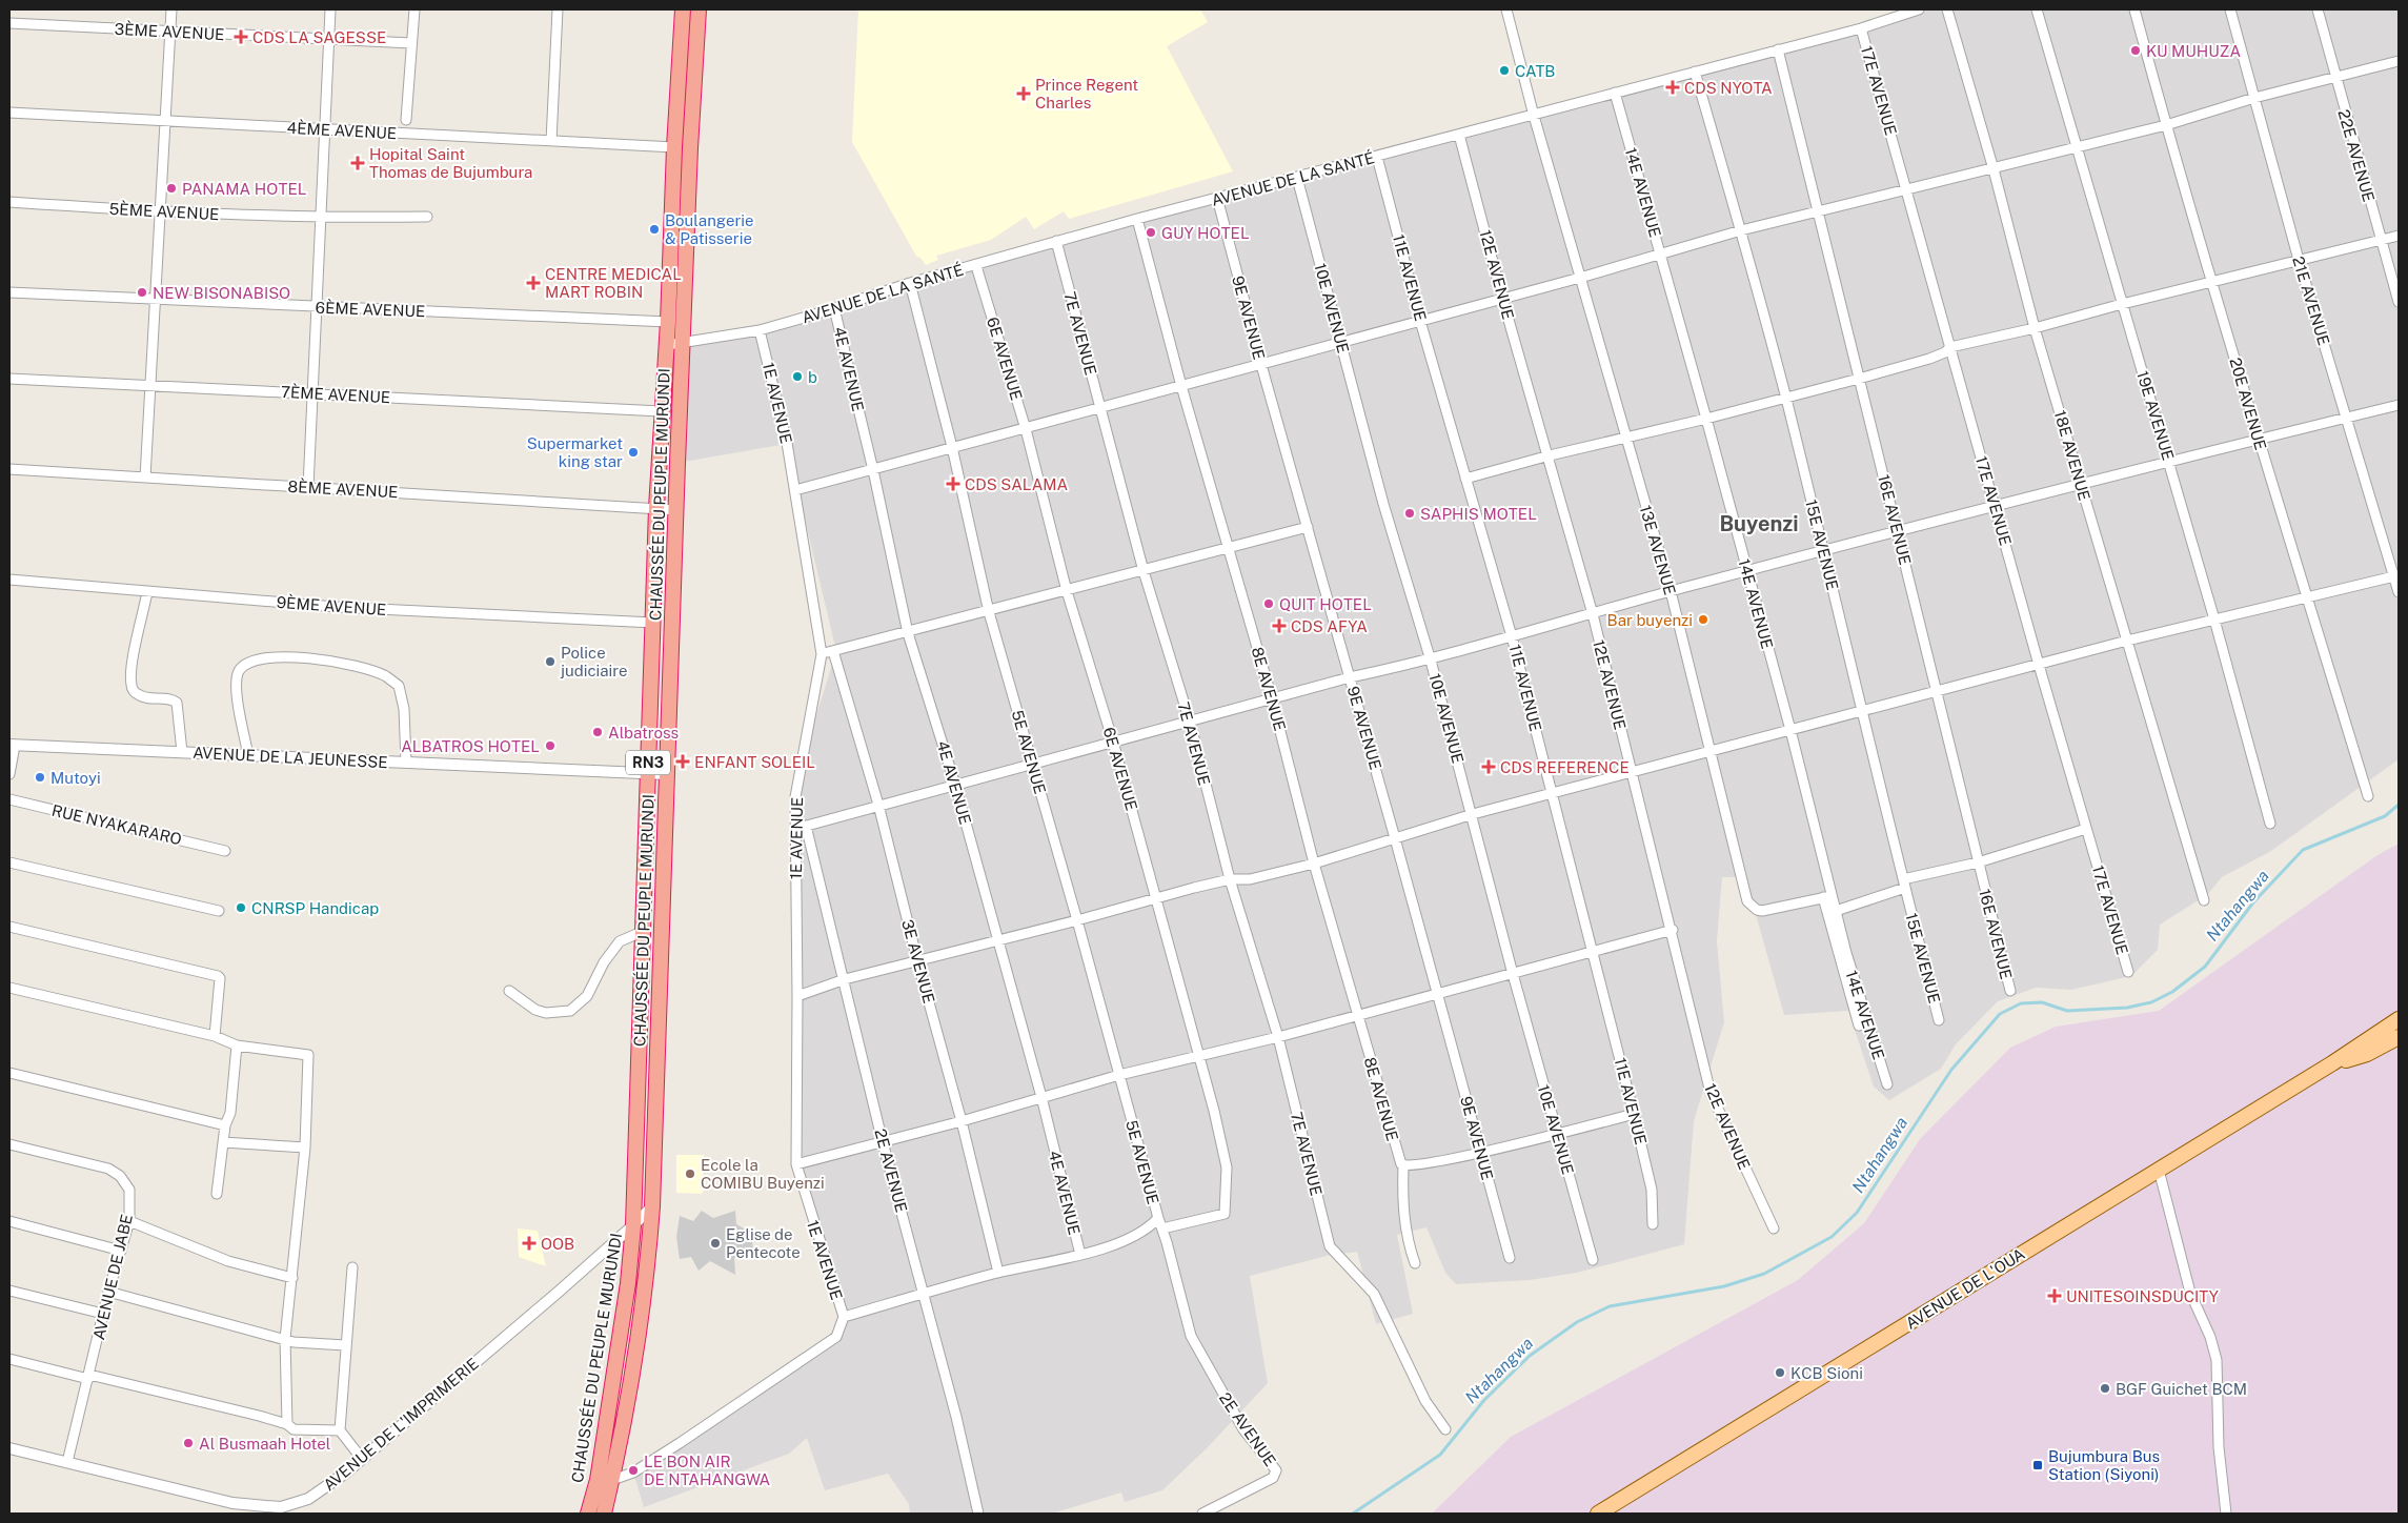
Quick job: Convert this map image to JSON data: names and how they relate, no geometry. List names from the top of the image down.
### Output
{
  "streets": {
    "highway": ["CHAUSSÉE DU PEUPLE MURUNDI", "RN3"],
    "main road": ["AVENUE DE L'OUA"],
    "street": [
      "3ÈME AVENUE",
      "17E AVENUE",
      "4ÈME AVENUE",
      "22E AVENUE",
      "AVENUE DE LA SANTÉ",
      "14E AVENUE",
      "5ÈME AVENUE",
      "12E AVENUE",
      "11E AVENUE",
      "21E AVENUE",
      "10E AVENUE",
      "6ÈME AVENUE",
      "9E AVENUE",
      "7E AVENUE",
      "6E AVENUE",
      "4E AVENUE",
      "7ÈME AVENUE",
      "1E AVENUE",
      "20E AVENUE",
      "19E AVENUE",
      "18E AVENUE",
      "8ÈME AVENUE",
      "16E AVENUE",
      "15E AVENUE",
      "13E AVENUE",
      "9ÈME AVENUE",
      "8E AVENUE",
      "5E AVENUE",
      "AVENUE DE LA JEUNESSE",
      "RUE NYAKARARO",
      "3E AVENUE",
      "2E AVENUE",
      "AVENUE DE JABE",
      "AVENUE DE L'IMPRIMERIE"
    ]
  },
  "crossings": [
    ["17E AVENUE", "AVENUE DE LA SANTÉ"],
    ["4ÈME AVENUE", "CHAUSSÉE DU PEUPLE MURUNDI"],
    ["AVENUE DE LA SANTÉ", "14E AVENUE"],
    ["AVENUE DE LA SANTÉ", "12E AVENUE"],
    ["AVENUE DE LA SANTÉ", "11E AVENUE"],
    ["AVENUE DE LA SANTÉ", "10E AVENUE"],
    ["AVENUE DE LA SANTÉ", "9E AVENUE"],
    ["AVENUE DE LA SANTÉ", "7E AVENUE"],
    ["AVENUE DE LA SANTÉ", "6E AVENUE"],
    ["AVENUE DE LA SANTÉ", "4E AVENUE"],
    ["AVENUE DE LA SANTÉ", "1E AVENUE"],
    ["AVENUE DE LA SANTÉ", "CHAUSSÉE DU PEUPLE MURUNDI"],
    ["AVENUE DE LA SANTÉ", "16E AVENUE"],
    ["AVENUE DE LA SANTÉ", "15E AVENUE"],
    ["AVENUE DE LA SANTÉ", "13E AVENUE"],
    ["AVENUE DE LA SANTÉ", "8E AVENUE"],
    ["AVENUE DE LA SANTÉ", "5E AVENUE"],
    ["14E AVENUE", "13E AVENUE"],
    ["6ÈME AVENUE", "CHAUSSÉE DU PEUPLE MURUNDI"],
    ["6E AVENUE", "2E AVENUE"],
    ["7ÈME AVENUE", "CHAUSSÉE DU PEUPLE MURUNDI"],
    ["8ÈME AVENUE", "CHAUSSÉE DU PEUPLE MURUNDI"],
    ["CHAUSSÉE DU PEUPLE MURUNDI", "9ÈME AVENUE"],
    ["CHAUSSÉE DU PEUPLE MURUNDI", "AVENUE DE LA JEUNESSE"],
    ["CHAUSSÉE DU PEUPLE MURUNDI", "AVENUE DE L'IMPRIMERIE"],
    ["5E AVENUE", "2E AVENUE"],
    ["AVENUE DE JABE", "AVENUE DE L'IMPRIMERIE"]
  ],
  "districts": ["Buyenzi"],
  "water": ["Ntahangwa"],
  "places": {
    "health": [
      "CDS LA SAGESSE",
      "CDS NYOTA",
      "Prince Regent Charles",
      "Hopital Saint Thomas de Bujumbura",
      "CENTRE MEDICAL MART ROBIN",
      "CDS SALAMA",
      "CDS AFYA",
      "ENFANT SOLEIL",
      "CDS REFERENCE",
      "OOB",
      "UNITESOINSDUCITY"
    ],
    "other": [
      "KU MUHUZA",
      "CATB",
      "PANAMA HOTEL",
      "Boulangerie & Patisserie",
      "GUY HOTEL",
      "NEW BISONABISO",
      "b",
      "Supermarket king star",
      "SAPHIS MOTEL",
      "QUIT HOTEL",
      "Bar buyenzi",
      "Police judiciaire",
      "Albatross",
      "ALBATROS HOTEL",
      "Mutoyi",
      "CNRSP Handicap",
      "Ecole la COMIBU Buyenzi",
      "Eglise de Pentecote",
      "KCB Sioni",
      "BGF Guichet BCM",
      "Al Busmaah Hotel",
      "LE BON AIR DE NTAHANGWA"
    ],
    "transit": ["Bujumbura Bus Station (Siyoni)"]
  }
}
